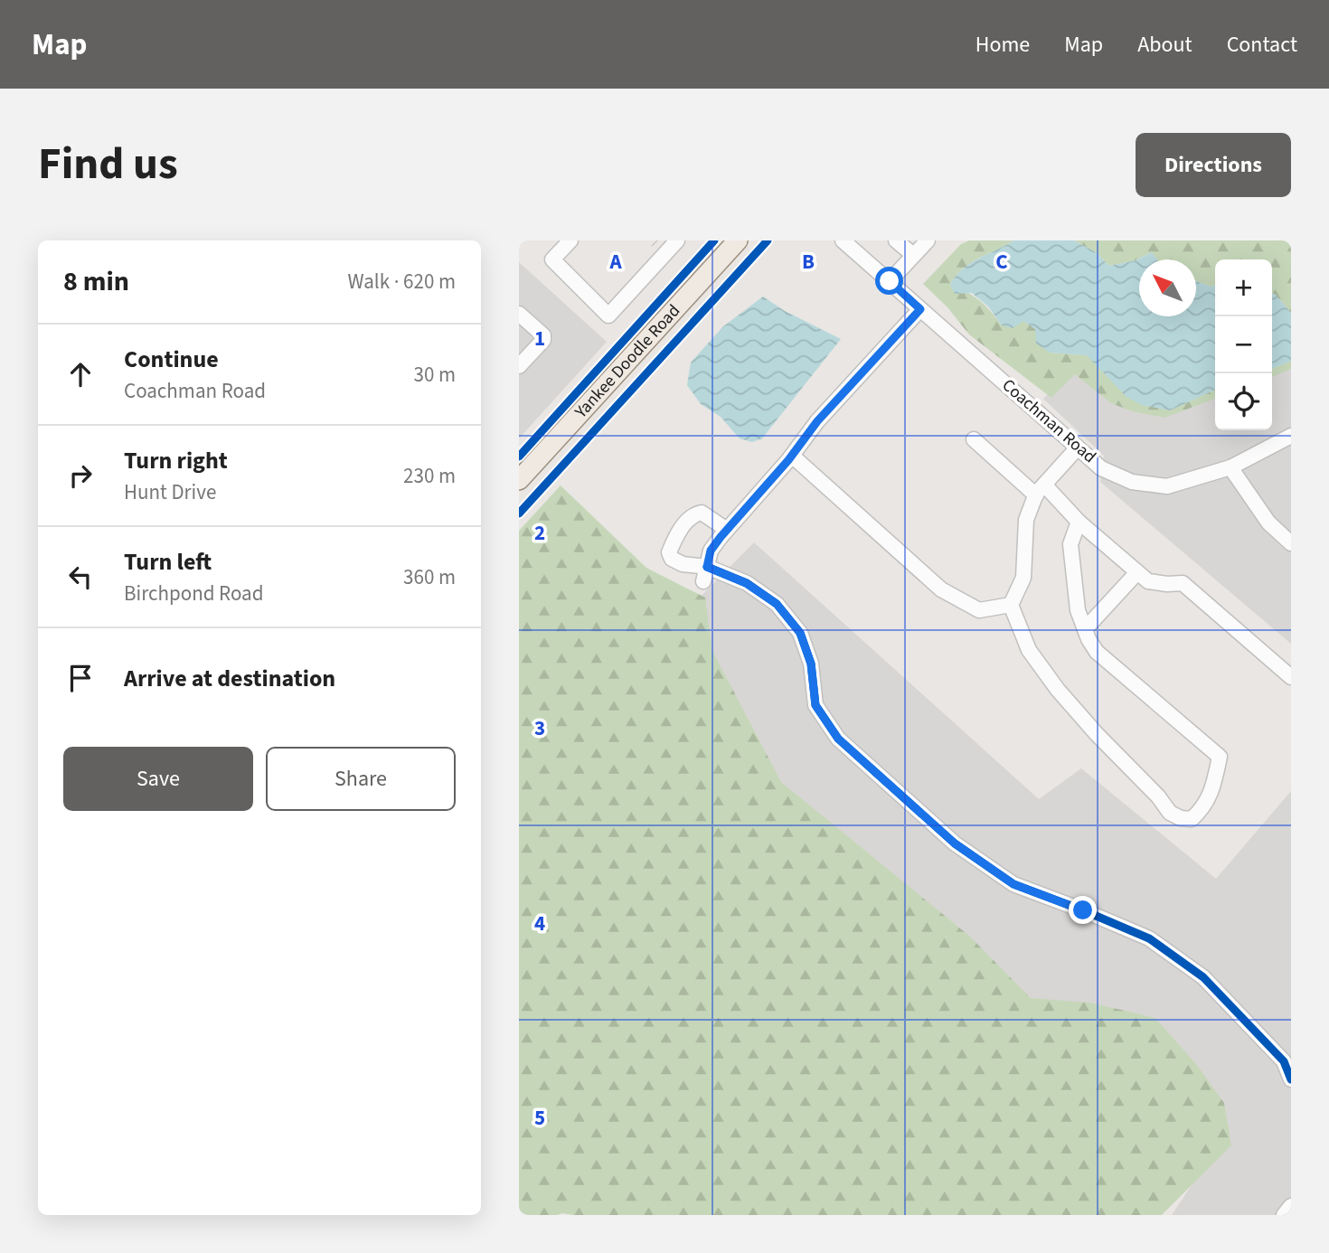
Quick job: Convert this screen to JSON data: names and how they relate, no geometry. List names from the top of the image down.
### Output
{
  "streets": {
    "main road": ["Yankee Doodle Road"],
    "street": ["Coachman Road"]
  },
  "north": "top left",
  "page": {
    "header": "Map",
    "nav": [
      "Home",
      "Map",
      "About",
      "Contact"
    ],
    "title": "Find us",
    "buttons": [
      "Directions",
      ["Save", "Share"]
    ],
    "heading": ["8 min", "Walk · 620 m"],
    "map_buttons": ["+", "−"],
    "list": [
      ["Continue", "Coachman Road", "30 m"],
      ["Turn right", "Hunt Drive", "230 m"],
      ["Turn left", "Birchpond Road", "360 m"],
      "Arrive at destination"
    ]
  },
  "grid": {
    "columns": ["A", "B", "C"],
    "rows": [
      "1",
      "2",
      "3",
      "4",
      "5"
    ]
  }
}
